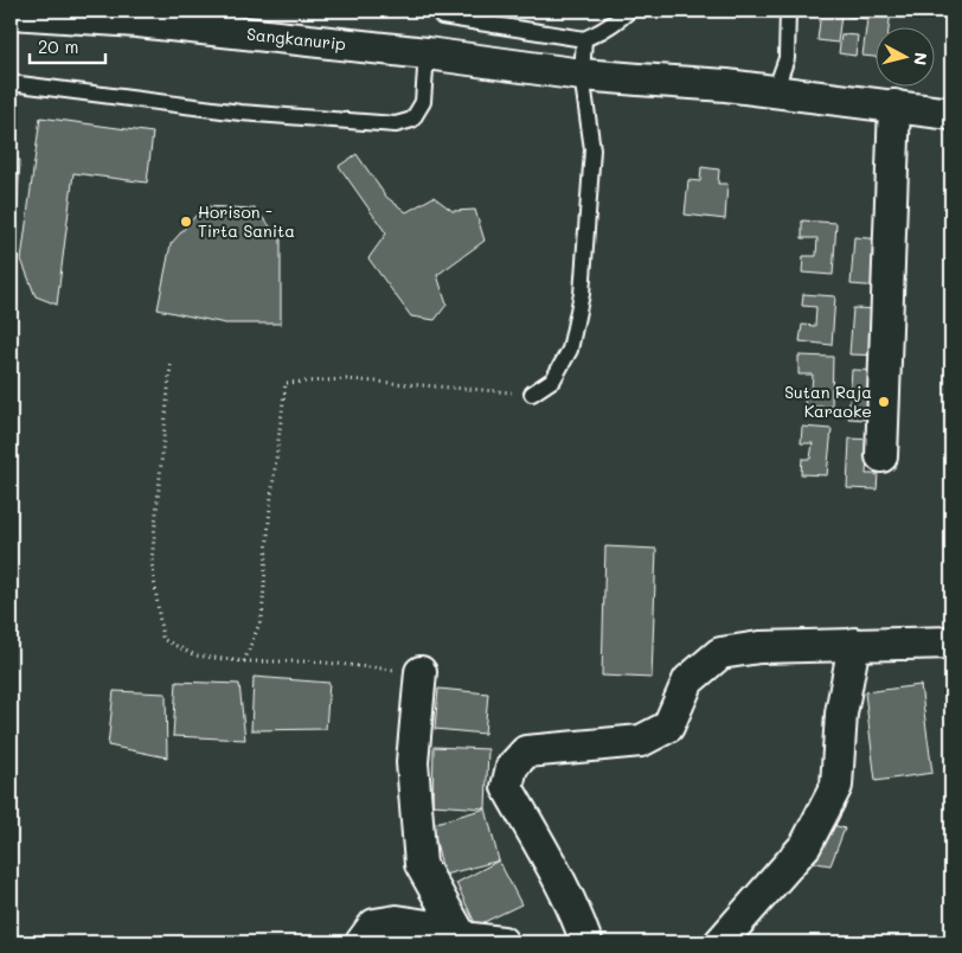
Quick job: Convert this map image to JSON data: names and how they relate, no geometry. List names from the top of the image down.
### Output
{
  "streets": {
    "street": ["Sangkanurip"]
  },
  "places": ["Horison - Tirta Sanita", "Sutan Raja Karaoke"],
  "scale_bar": "20 m",
  "north": "right"
}
